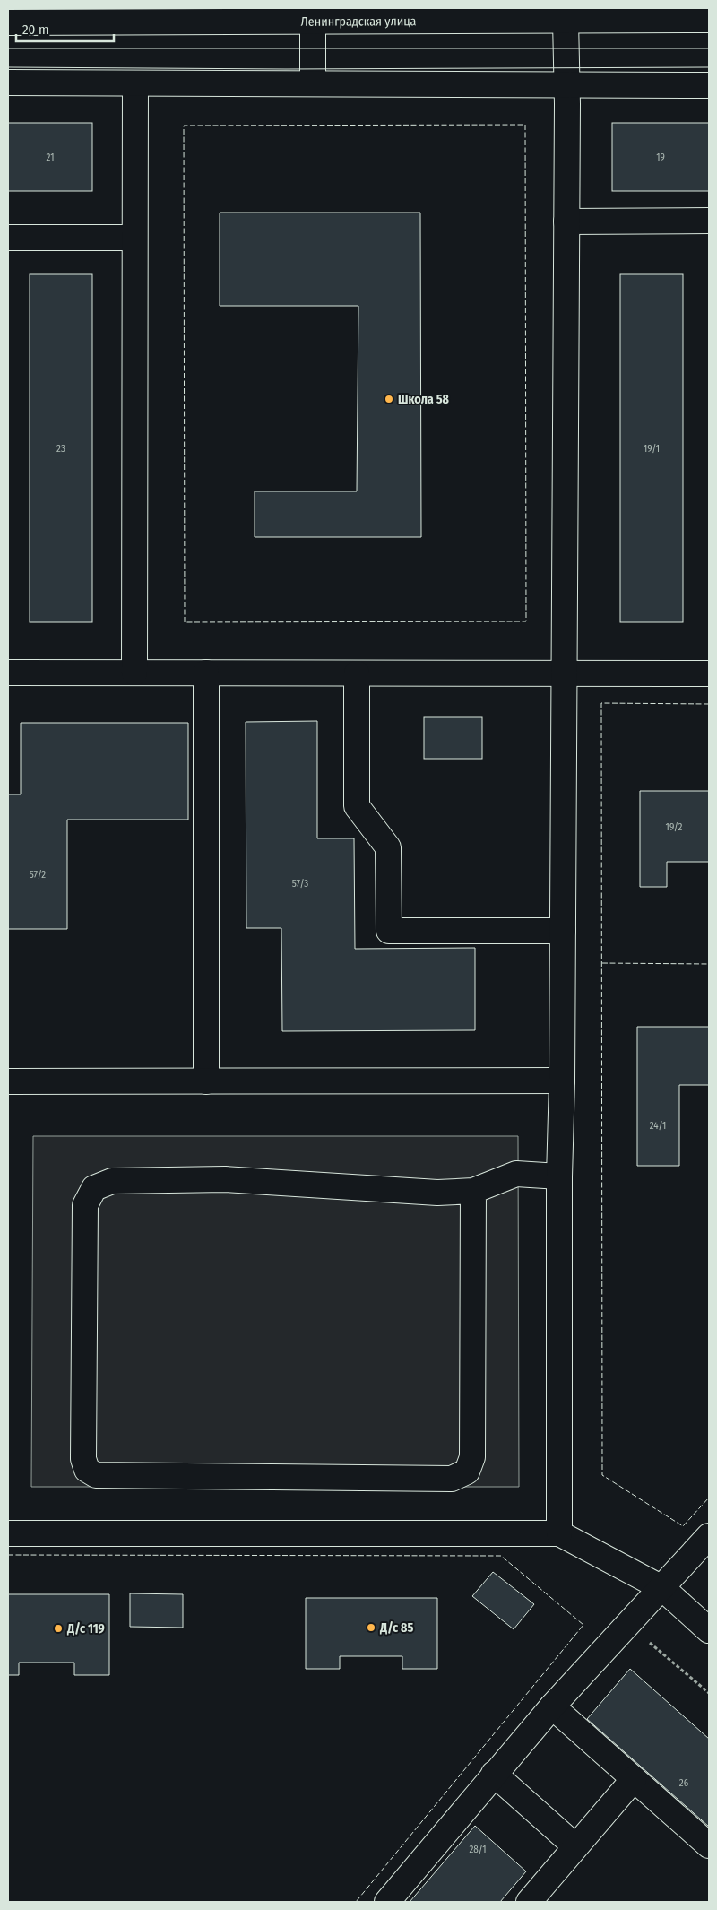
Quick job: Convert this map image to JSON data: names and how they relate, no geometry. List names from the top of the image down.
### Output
{
  "streets": {
    "main road": ["Ленинградская улица"]
  },
  "places": ["Школа 58", "Д/с 85", "Д/с 119"],
  "house_numbers": [
    "21",
    "19",
    "23",
    "19/1",
    "19/2",
    "57/2",
    "57/3",
    "24/1",
    "26",
    "28/1"
  ],
  "scale_bar": "20 m"
}
